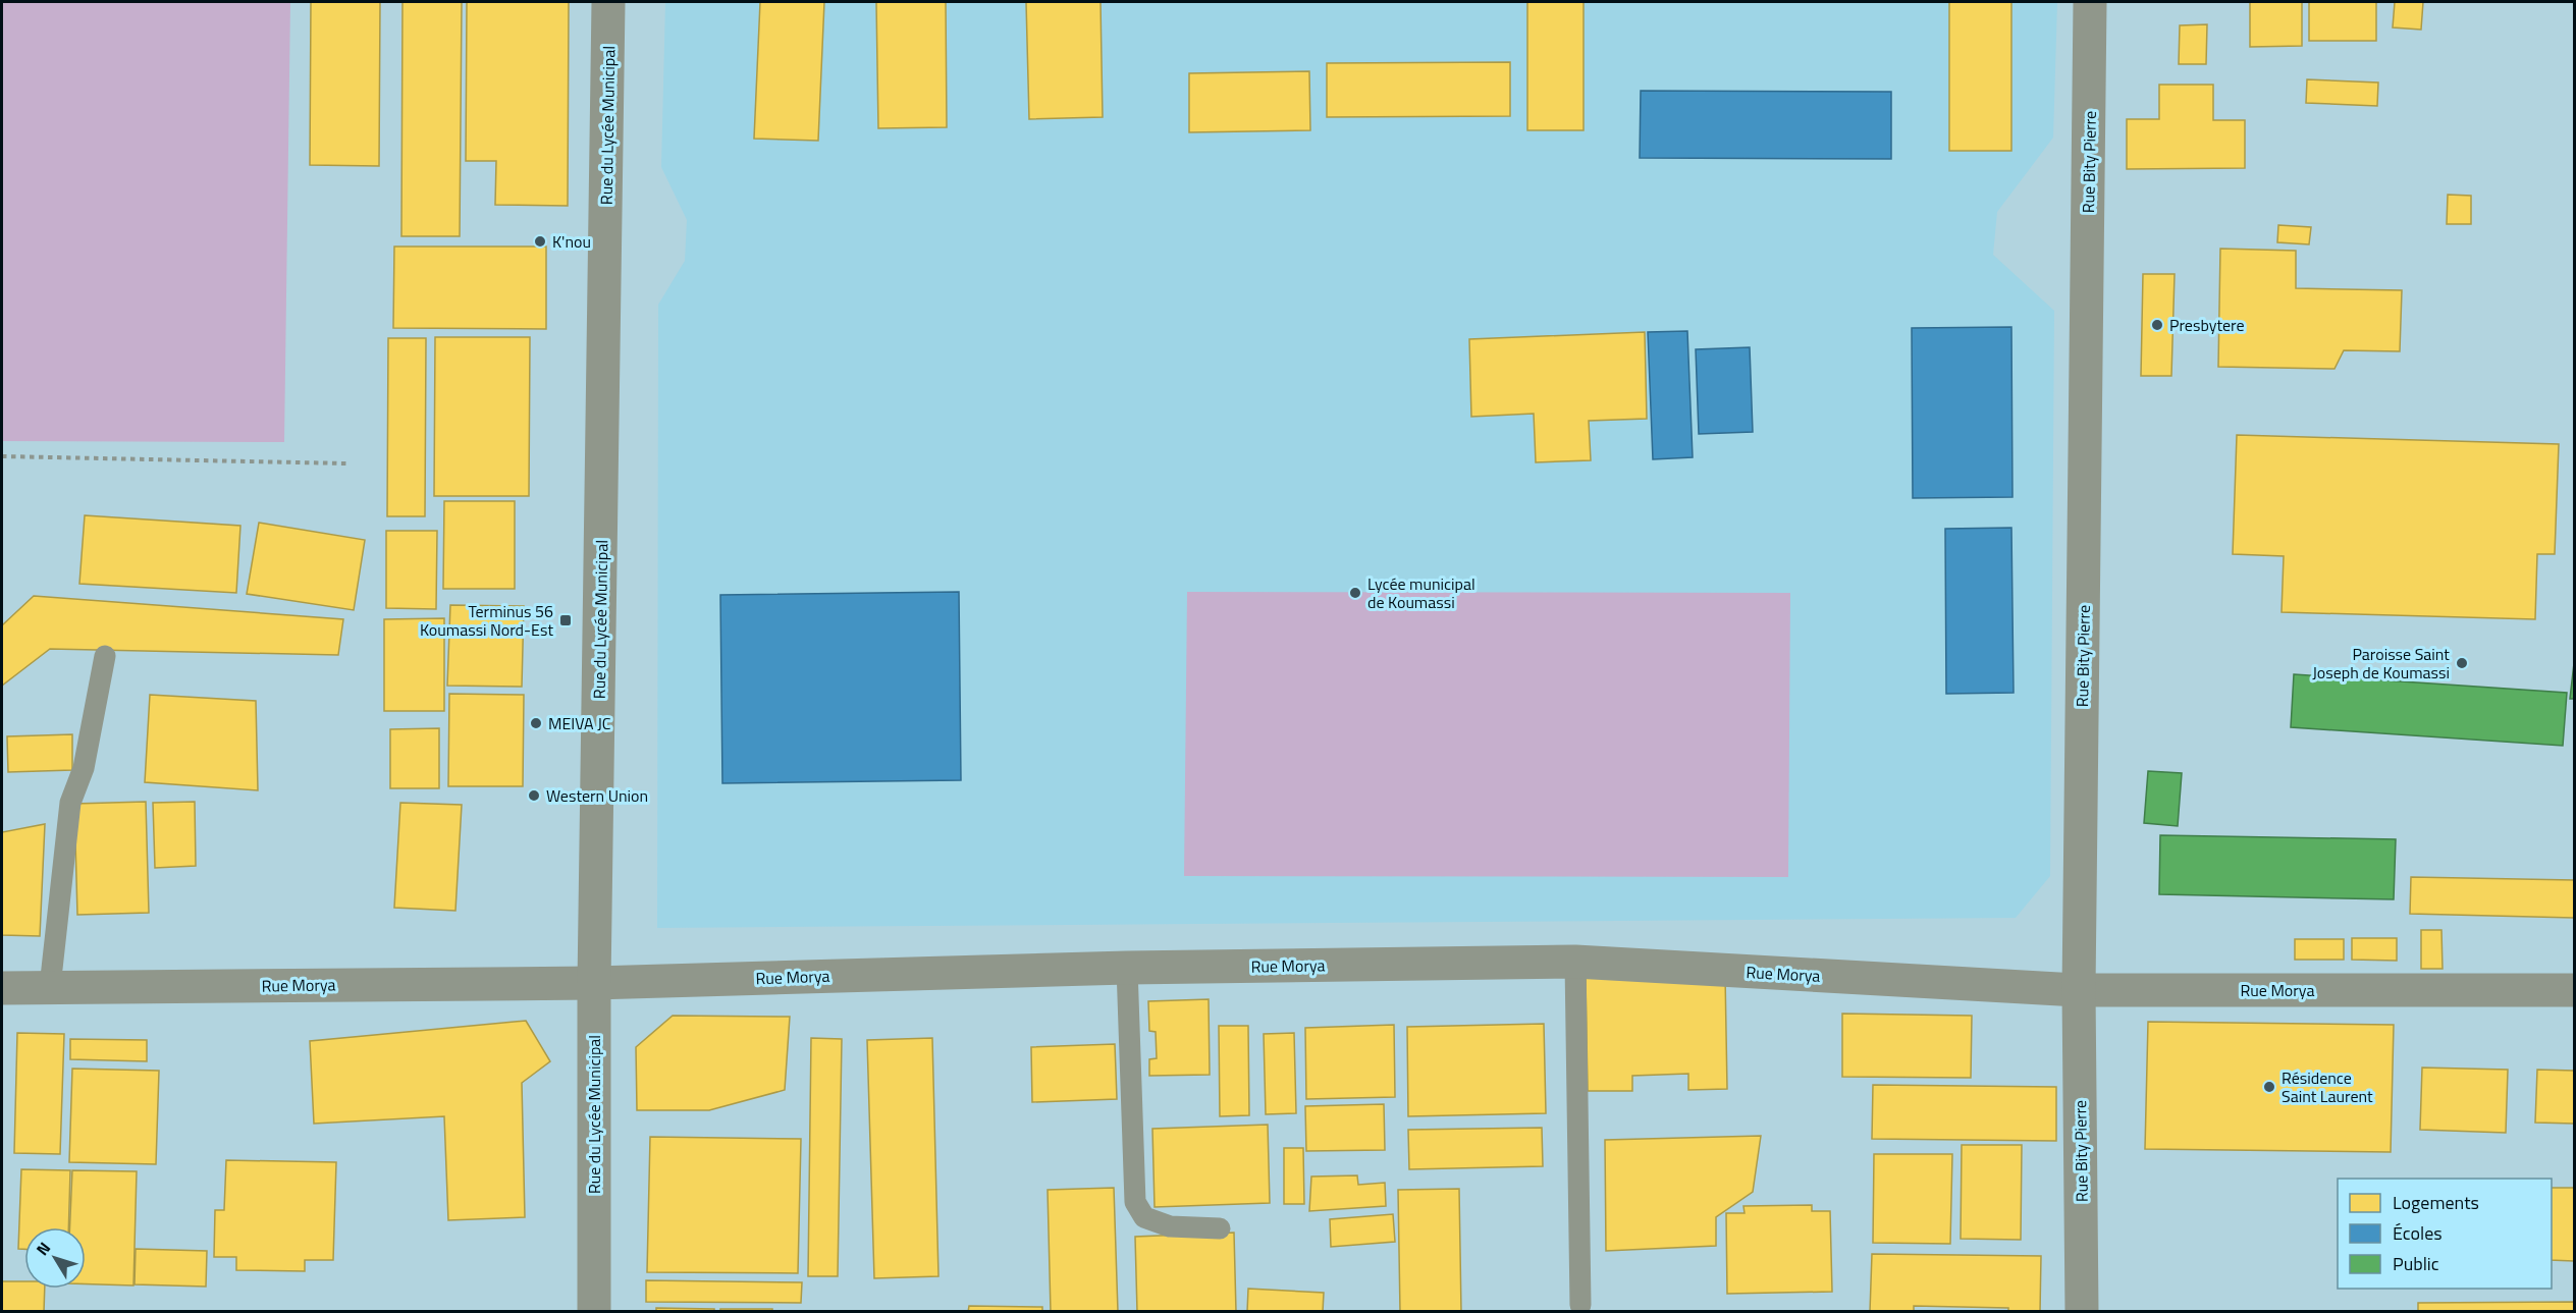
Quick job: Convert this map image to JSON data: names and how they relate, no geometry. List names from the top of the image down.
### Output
{
  "streets": {
    "street": ["Rue du Lycée Municipal", "Rue Bity Pierre", "Rue Morya"]
  },
  "crossings": [
    ["Rue du Lycée Municipal", "Rue Morya"],
    ["Rue Bity Pierre", "Rue Morya"]
  ],
  "places": {
    "other": [
      "K'nou",
      "Presbytere",
      "Lycée municipal de Koumassi",
      "Paroisse Saint Joseph de Koumassi",
      "MEIVA JC",
      "Western Union",
      "Résidence Saint Laurent"
    ],
    "transit": ["Terminus 56 Koumassi Nord-Est"]
  },
  "legend": ["Logements", "Écoles", "Public"],
  "north": "top left"
}
